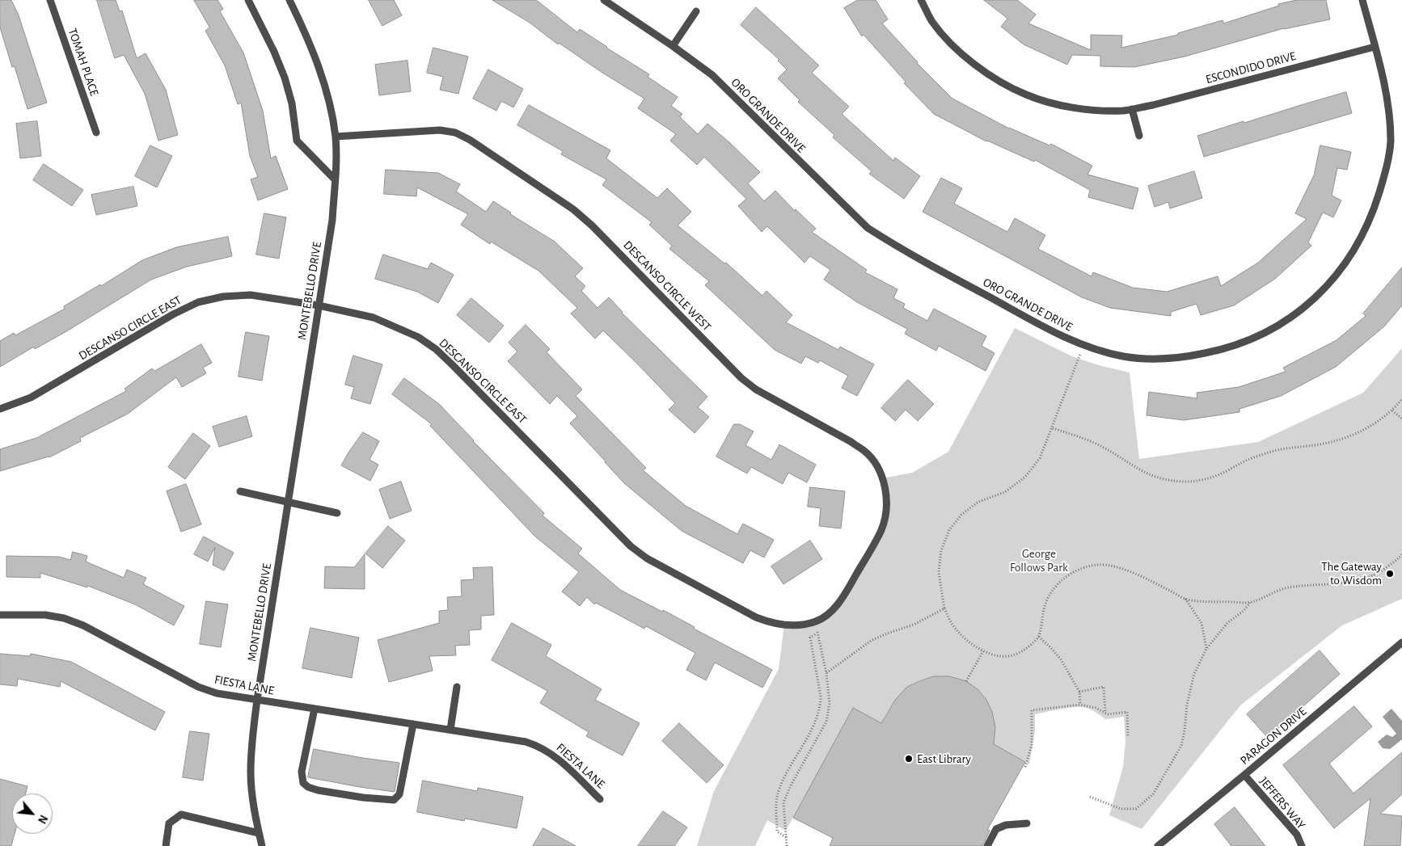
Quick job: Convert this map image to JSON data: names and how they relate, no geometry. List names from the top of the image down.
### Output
{
  "streets": {
    "street": [
      "TOMAH PLACE",
      "ESCONDIDO DRIVE",
      "ORO GRANDE DRIVE",
      "DESCANSO CIRCLE WEST",
      "MONTEBELLO DRIVE",
      "DESCANSO CIRCLE EAST",
      "FIESTA LANE",
      "PARAGON DRIVE",
      "JEFFERS WAY"
    ]
  },
  "crossings": [
    ["ESCONDIDO DRIVE", "ORO GRANDE DRIVE"],
    ["DESCANSO CIRCLE WEST", "MONTEBELLO DRIVE"],
    ["DESCANSO CIRCLE WEST", "DESCANSO CIRCLE EAST"],
    ["MONTEBELLO DRIVE", "DESCANSO CIRCLE EAST"],
    ["MONTEBELLO DRIVE", "FIESTA LANE"],
    ["PARAGON DRIVE", "JEFFERS WAY"]
  ],
  "parks": ["George Follows Park"],
  "places": ["The Gateway to Wisdom", "East Library"],
  "north": "bottom right"
}
